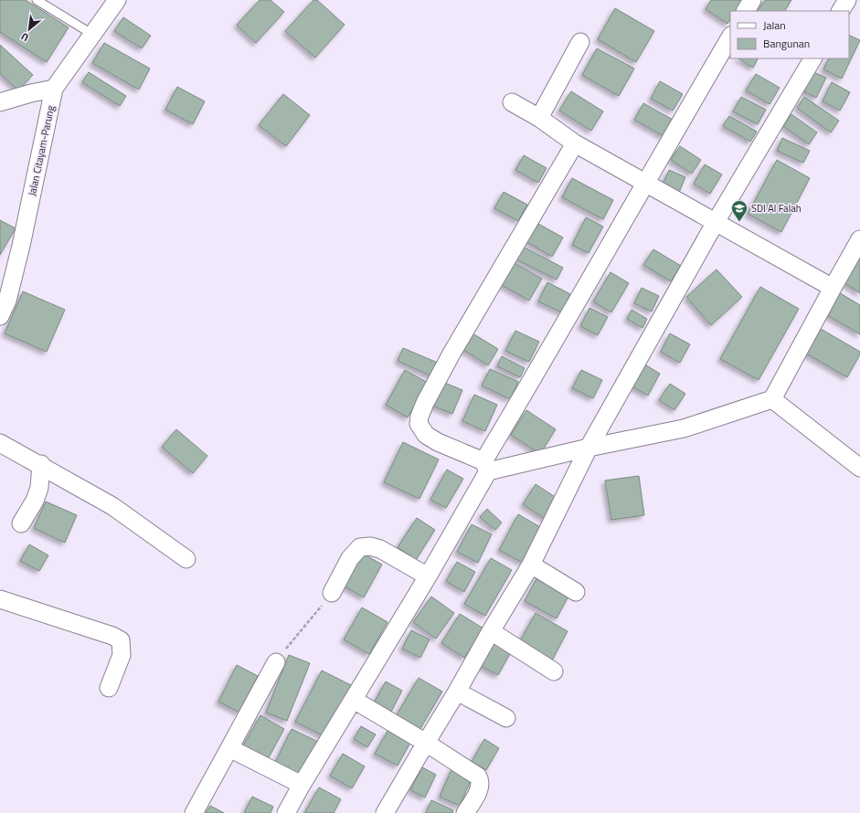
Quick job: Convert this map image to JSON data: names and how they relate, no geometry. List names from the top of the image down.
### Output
{
  "streets": {
    "street": ["Jalan Citayam-Parung"]
  },
  "places": {
    "school or university": ["SDI Al Falah"]
  },
  "legend": ["Jalan", "Bangunan"],
  "north": "bottom left"
}
